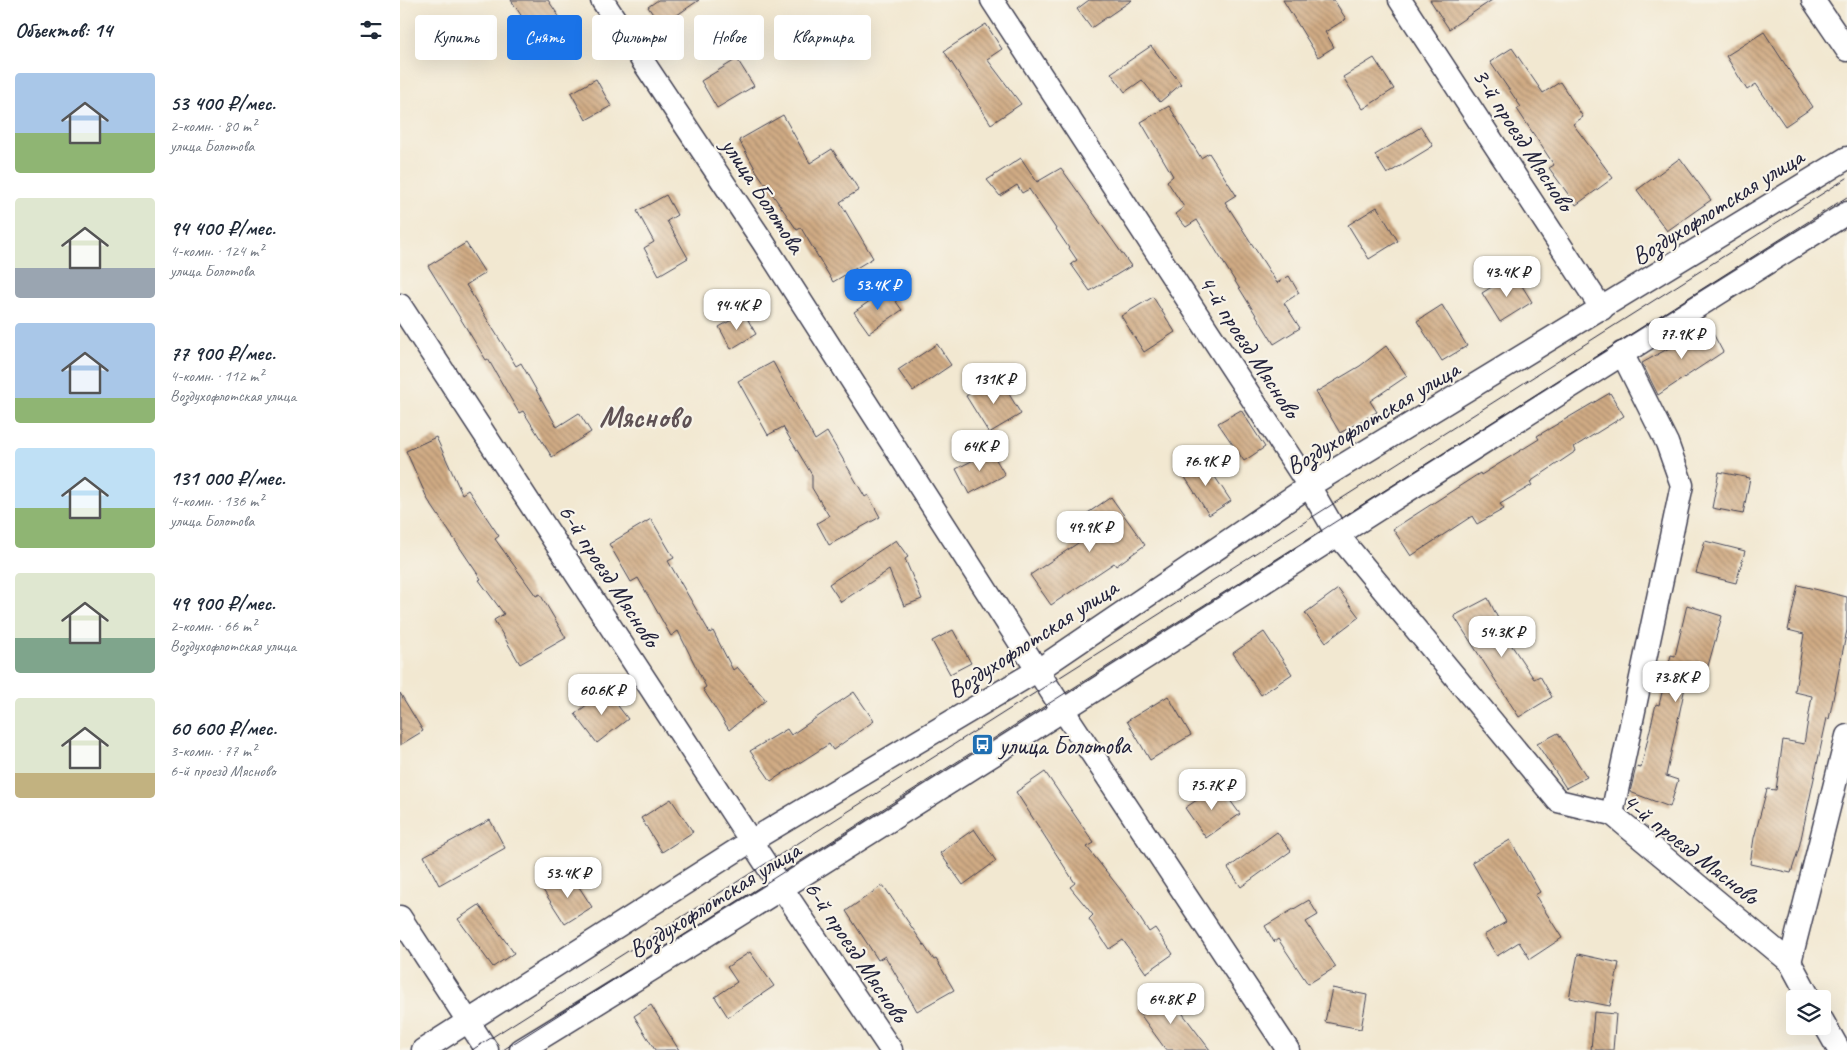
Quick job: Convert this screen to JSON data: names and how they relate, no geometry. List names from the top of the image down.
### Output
{
  "streets": {
    "street": [
      "3-й проезд Мясново",
      "улица Болотова",
      "Воздухофлотская улица",
      "4-й проезд Мясново",
      "6-й проезд Мясново"
    ]
  },
  "crossings": [
    ["3-й проезд Мясново", "Воздухофлотская улица"],
    ["улица Болотова", "Воздухофлотская улица"],
    ["Воздухофлотская улица", "4-й проезд Мясново"],
    ["Воздухофлотская улица", "6-й проезд Мясново"]
  ],
  "districts": ["Мясново"],
  "places": {
    "bus stop": ["улица Болотова"]
  },
  "page": {
    "heading": "Объектов: 14",
    "chip": [
      "Купить",
      "Снять",
      "Фильтры",
      "Новое",
      "Квартира"
    ],
    "list": [
      {
        "name": "53 400 ₽/мес.",
        "note": "2-комн. · 80 m² · улица Болотова"
      },
      {
        "name": "94 400 ₽/мес.",
        "note": "4-комн. · 124 m² · улица Болотова"
      },
      {
        "name": "77 900 ₽/мес.",
        "note": "4-комн. · 112 m² · Воздухофлотская улица"
      },
      {
        "name": "131 000 ₽/мес.",
        "note": "4-комн. · 136 m² · улица Болотова"
      },
      {
        "name": "49 900 ₽/мес.",
        "note": "2-комн. · 66 m² · Воздухофлотская улица"
      },
      {
        "name": "60 600 ₽/мес.",
        "note": "3-комн. · 77 m² · 6-й проезд Мясново"
      }
    ],
    "price": [
      "43.4K ₽",
      "53.4K ₽",
      "94.4K ₽",
      "77.9K ₽",
      "131K ₽",
      "64K ₽",
      "76.9K ₽",
      "49.9K ₽",
      "54.3K ₽",
      "73.8K ₽",
      "60.6K ₽",
      "75.7K ₽",
      "53.4K ₽",
      "64.8K ₽"
    ]
  }
}
